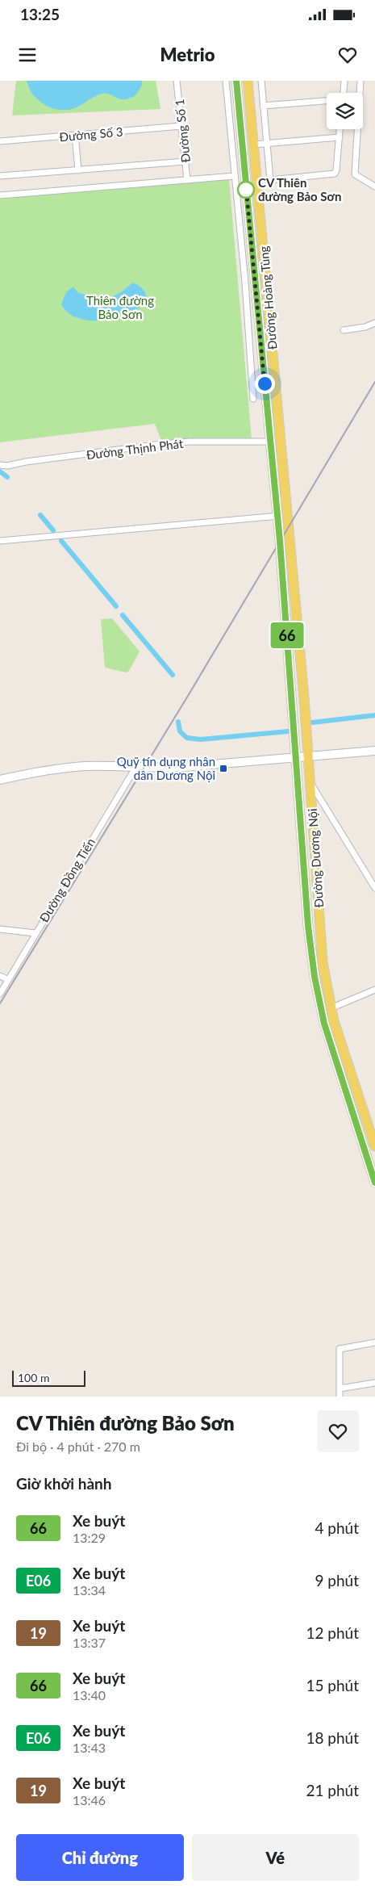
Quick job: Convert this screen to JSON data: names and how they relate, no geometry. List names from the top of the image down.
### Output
{
  "streets": {
    "main road": ["Đường Hoàng Tùng", "Đường Dương Nội"],
    "street": [
      "Đường Số 1",
      "Đường Số 3",
      "Đường Thịnh Phát",
      "Đường Đồng Tiến"
    ]
  },
  "crossings": [
    ["Đường Số 1", "Đường Số 3"],
    ["Đường Hoàng Tùng", "Đường Thịnh Phát"],
    ["Đường Hoàng Tùng", "Đường Dương Nội"]
  ],
  "parks": ["Thiên đường Bảo Sơn"],
  "places": {
    "other": ["CV Thiên đường Bảo Sơn"],
    "transit": ["Quỹ tín dụng nhân dân Dương Nội"]
  },
  "lines": ["bus line 66"],
  "scale_bar": "100 m",
  "page": {
    "status": "13:25",
    "header": "Metrio",
    "on_map": "66",
    "scale": "100 m",
    "heading": [
      ["CV Thiên đường Bảo Sơn", "Đi bộ · 4 phút · 270 m"],
      "Giờ khởi hành"
    ],
    "list": [
      {
        "mark": "66",
        "name": "Xe buýt",
        "note": "13:29",
        "value": "4 phút"
      },
      {
        "mark": "E06",
        "name": "Xe buýt",
        "note": "13:34",
        "value": "9 phút"
      },
      {
        "mark": "19",
        "name": "Xe buýt",
        "note": "13:37",
        "value": "12 phút"
      },
      {
        "mark": "66",
        "name": "Xe buýt",
        "note": "13:40",
        "value": "15 phút"
      },
      {
        "mark": "E06",
        "name": "Xe buýt",
        "note": "13:43",
        "value": "18 phút"
      },
      {
        "mark": "19",
        "name": "Xe buýt",
        "note": "13:46",
        "value": "21 phút"
      }
    ],
    "buttons": ["Chỉ đường", "Vé"]
  }
}
